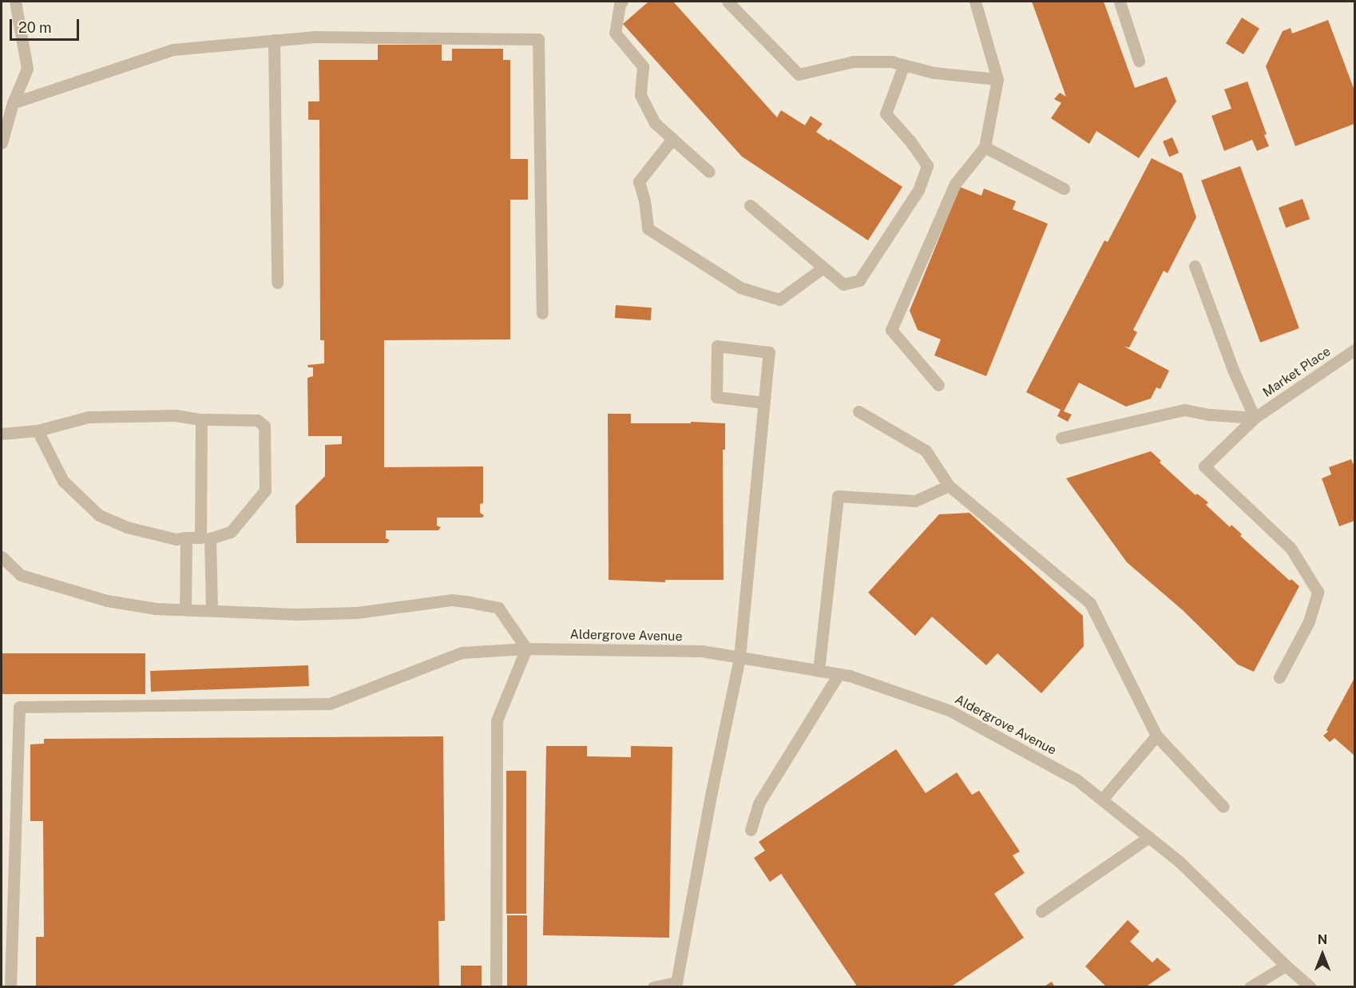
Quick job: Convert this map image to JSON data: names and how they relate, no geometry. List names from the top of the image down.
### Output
{
  "streets": {
    "street": ["Market Place", "Aldergrove Avenue"]
  },
  "scale_bar": "20 m",
  "north": "top"
}
